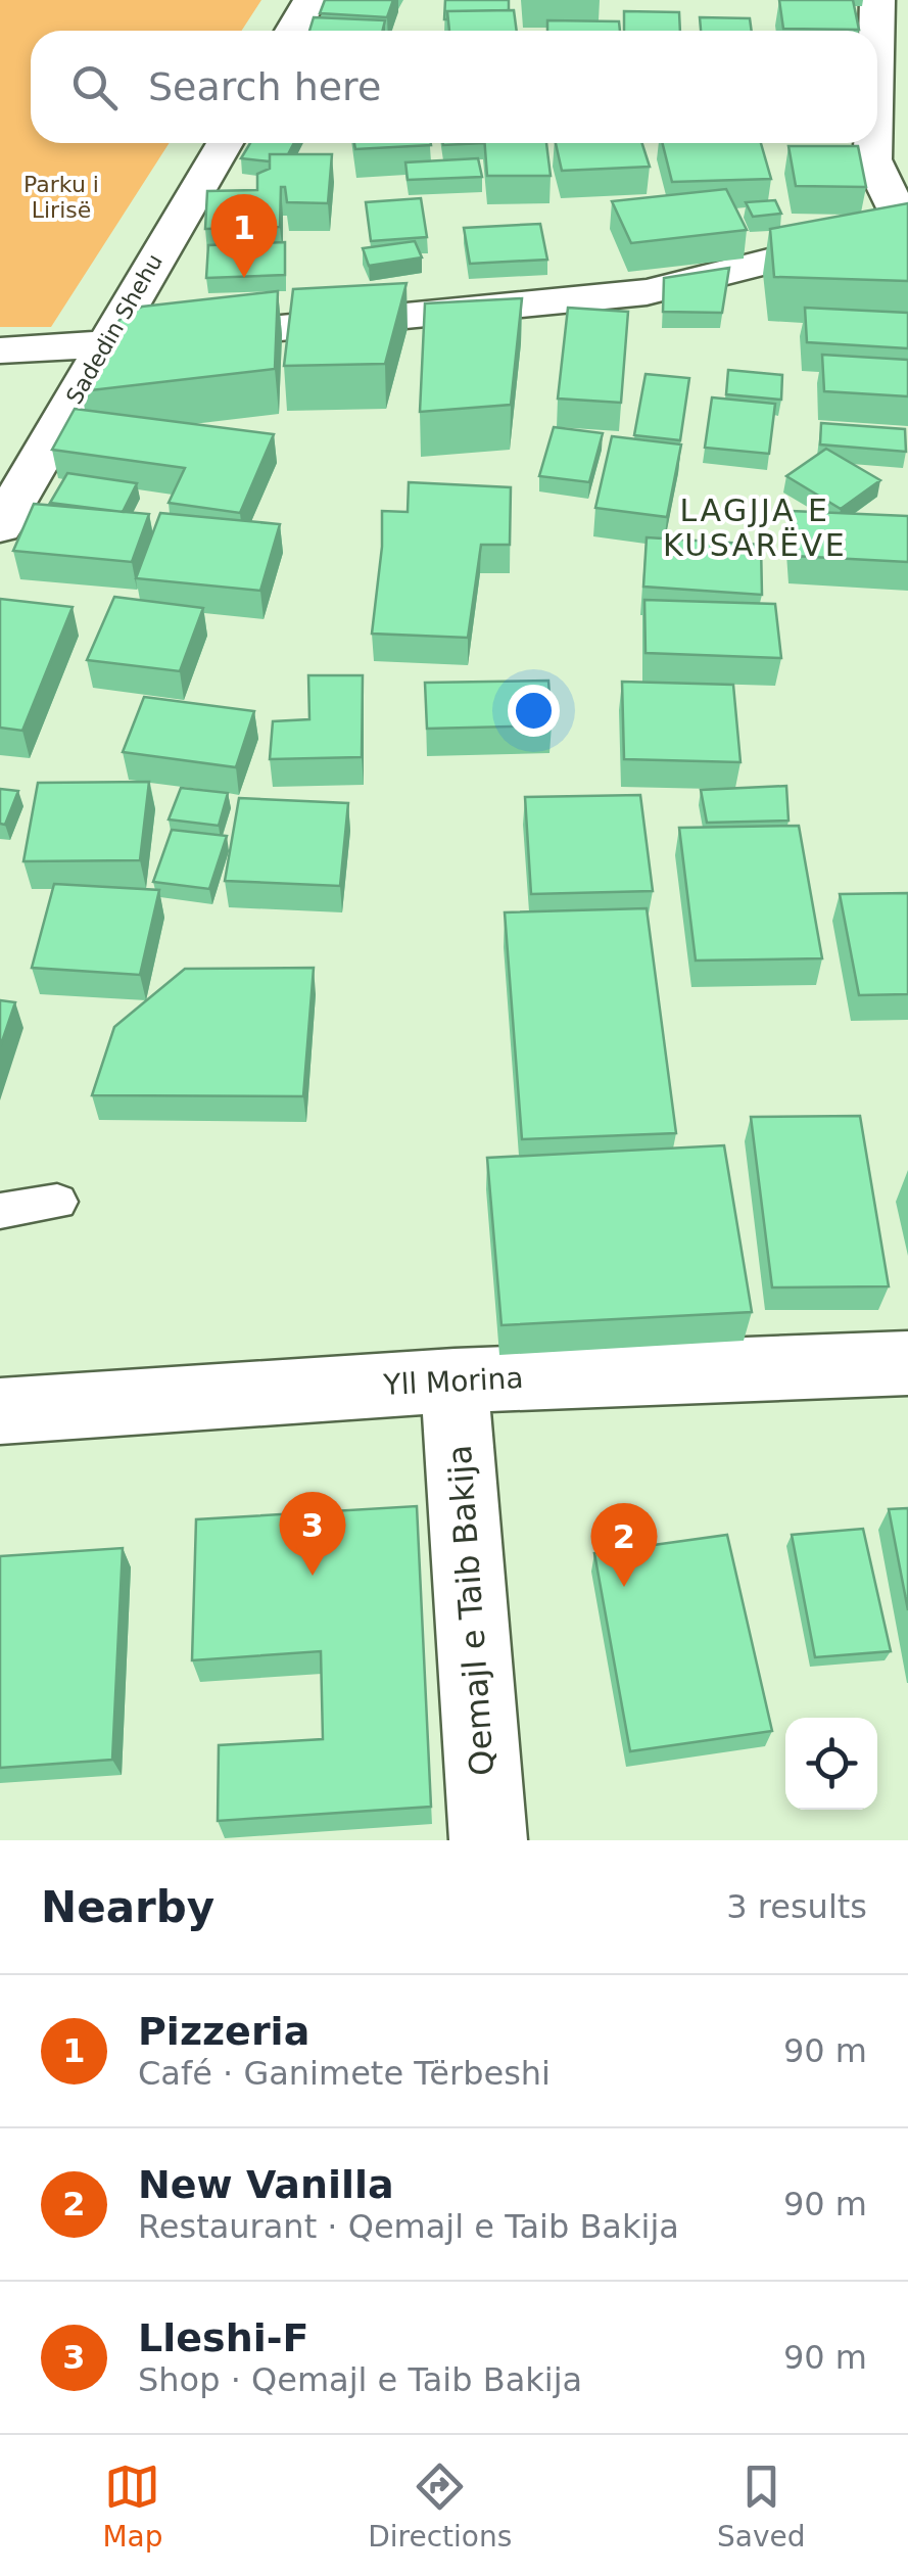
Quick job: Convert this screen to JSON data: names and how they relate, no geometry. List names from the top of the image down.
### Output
{
  "streets": {
    "street": ["Sadedin Shehu", "Yll Morina", "Qemajl e Taib Bakija"]
  },
  "crossings": [
    ["Yll Morina", "Qemajl e Taib Bakija"]
  ],
  "districts": ["LAGJJA E KUSARËVE"],
  "parks": ["Parku i Lirisë"],
  "page": {
    "search": "Search here",
    "pins": ["1", "3", "2"],
    "heading": ["Nearby", "3 results"],
    "list": [
      {
        "mark": "1",
        "name": "Pizzeria",
        "note": "Café · Ganimete Tërbeshi",
        "value": "90 m"
      },
      {
        "mark": "2",
        "name": "New Vanilla",
        "note": "Restaurant · Qemajl e Taib Bakija",
        "value": "90 m"
      },
      {
        "mark": "3",
        "name": "Lleshi-F",
        "note": "Shop · Qemajl e Taib Bakija",
        "value": "90 m"
      }
    ],
    "nav": ["Map", "Directions", "Saved"]
  }
}
